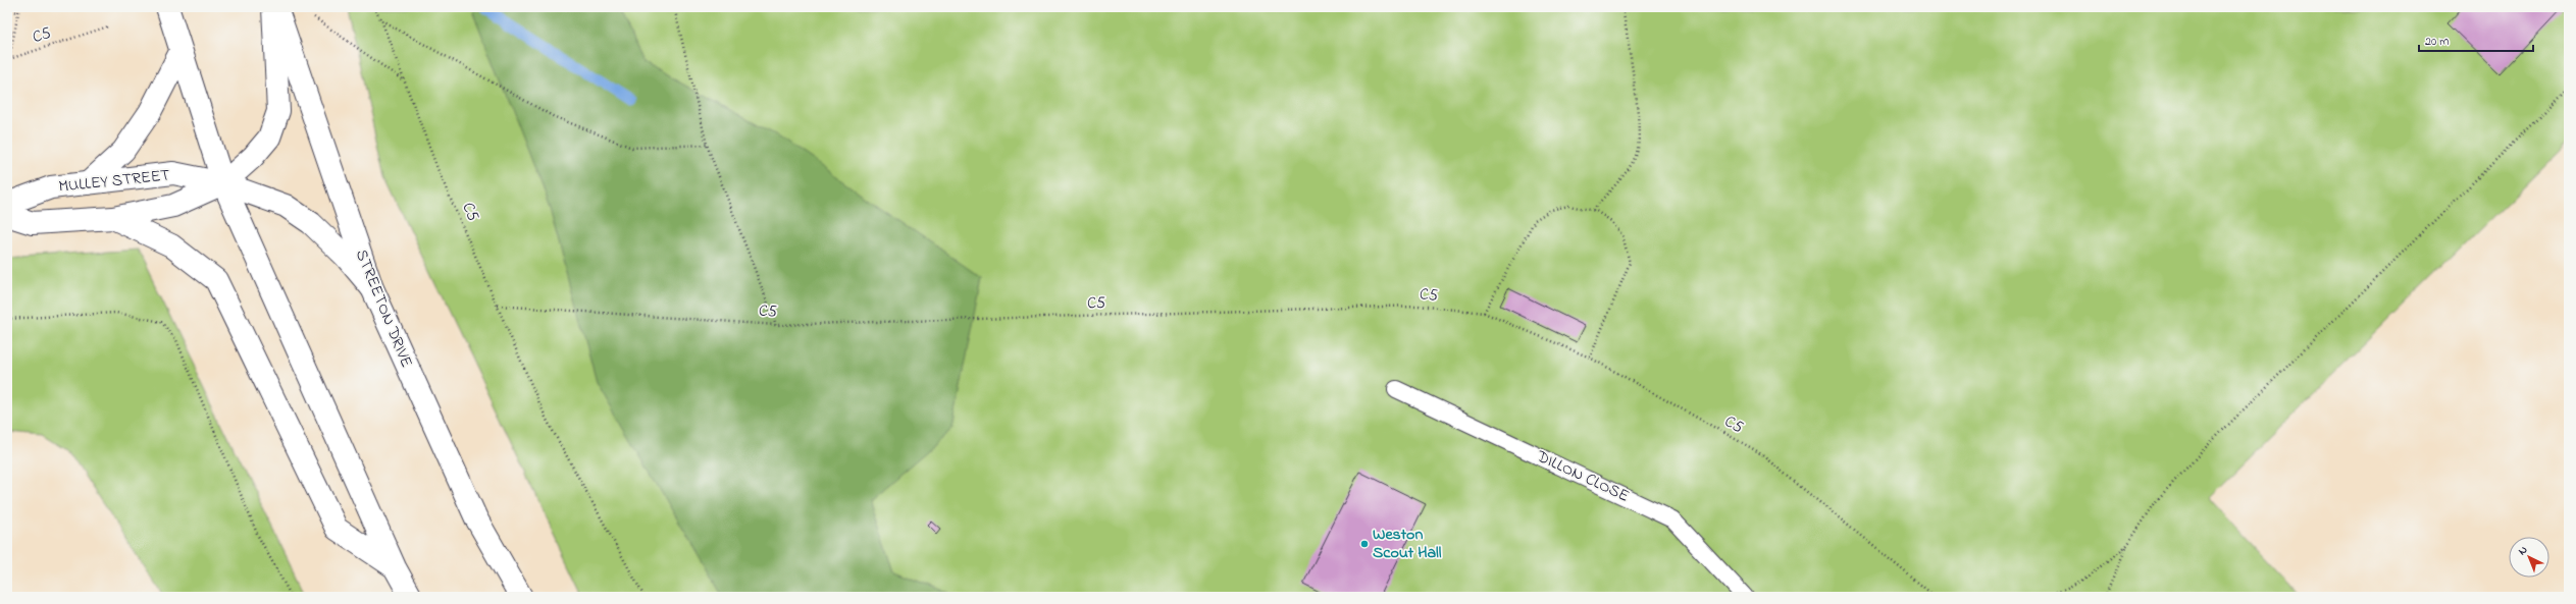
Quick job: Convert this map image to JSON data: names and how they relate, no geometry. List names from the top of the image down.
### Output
{
  "streets": {
    "main road": ["MULLEY STREET", "STREETON DRIVE"],
    "lane": ["DILLON CLOSE"],
    "path": ["C5"]
  },
  "crossings": [
    ["MULLEY STREET", "STREETON DRIVE"]
  ],
  "places": ["Weston Scout Hall"],
  "scale_bar": "20 m",
  "north": "top left"
}
